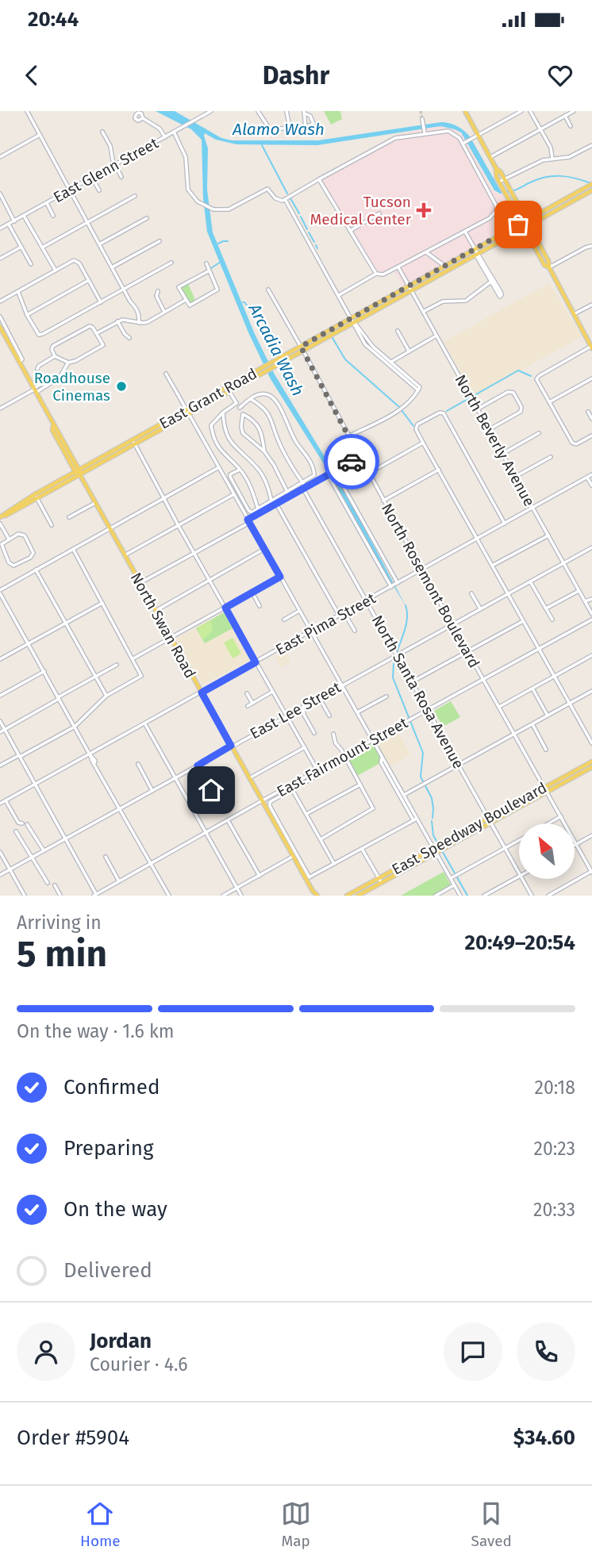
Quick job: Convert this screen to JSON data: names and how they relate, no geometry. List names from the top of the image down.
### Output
{
  "streets": {
    "main road": ["East Grant Road", "North Swan Road", "East Speedway Boulevard"],
    "street": [
      "East Glenn Street",
      "North Beverly Avenue",
      "North Rosemont Boulevard",
      "East Pima Street",
      "North Santa Rosa Avenue",
      "East Lee Street",
      "East Fairmount Street"
    ]
  },
  "crossings": [
    ["East Grant Road", "North Beverly Avenue"],
    ["East Grant Road", "North Rosemont Boulevard"],
    ["East Grant Road", "North Swan Road"],
    ["North Beverly Avenue", "East Pima Street"],
    ["North Beverly Avenue", "East Lee Street"],
    ["North Rosemont Boulevard", "East Pima Street"],
    ["North Rosemont Boulevard", "East Lee Street"],
    ["North Rosemont Boulevard", "East Fairmount Street"],
    ["North Rosemont Boulevard", "East Speedway Boulevard"],
    ["East Pima Street", "North Swan Road"],
    ["East Pima Street", "North Santa Rosa Avenue"],
    ["North Swan Road", "East Lee Street"],
    ["North Swan Road", "East Fairmount Street"],
    ["North Santa Rosa Avenue", "East Lee Street"],
    ["North Santa Rosa Avenue", "East Fairmount Street"],
    ["North Santa Rosa Avenue", "East Speedway Boulevard"]
  ],
  "water": ["Alamo Wash", "Arcadia Wash"],
  "places": {
    "health": ["Tucson Medical Center"],
    "other": ["Roadhouse Cinemas"]
  },
  "north": "top left",
  "page": {
    "status": "20:44",
    "header": "Dashr",
    "heading": ["5 min", "Arriving in", "20:49–20:54"],
    "panel": [
      "Jordan",
      "Courier · 4.6",
      "Order #5904",
      "$34.60"
    ],
    "bar": "On the way · 1.6 km",
    "list": [
      ["Confirmed", "20:18"],
      ["Preparing", "20:23"],
      ["On the way", "20:33"],
      "Delivered"
    ],
    "tabs": ["Home", "Map", "Saved"]
  }
}
